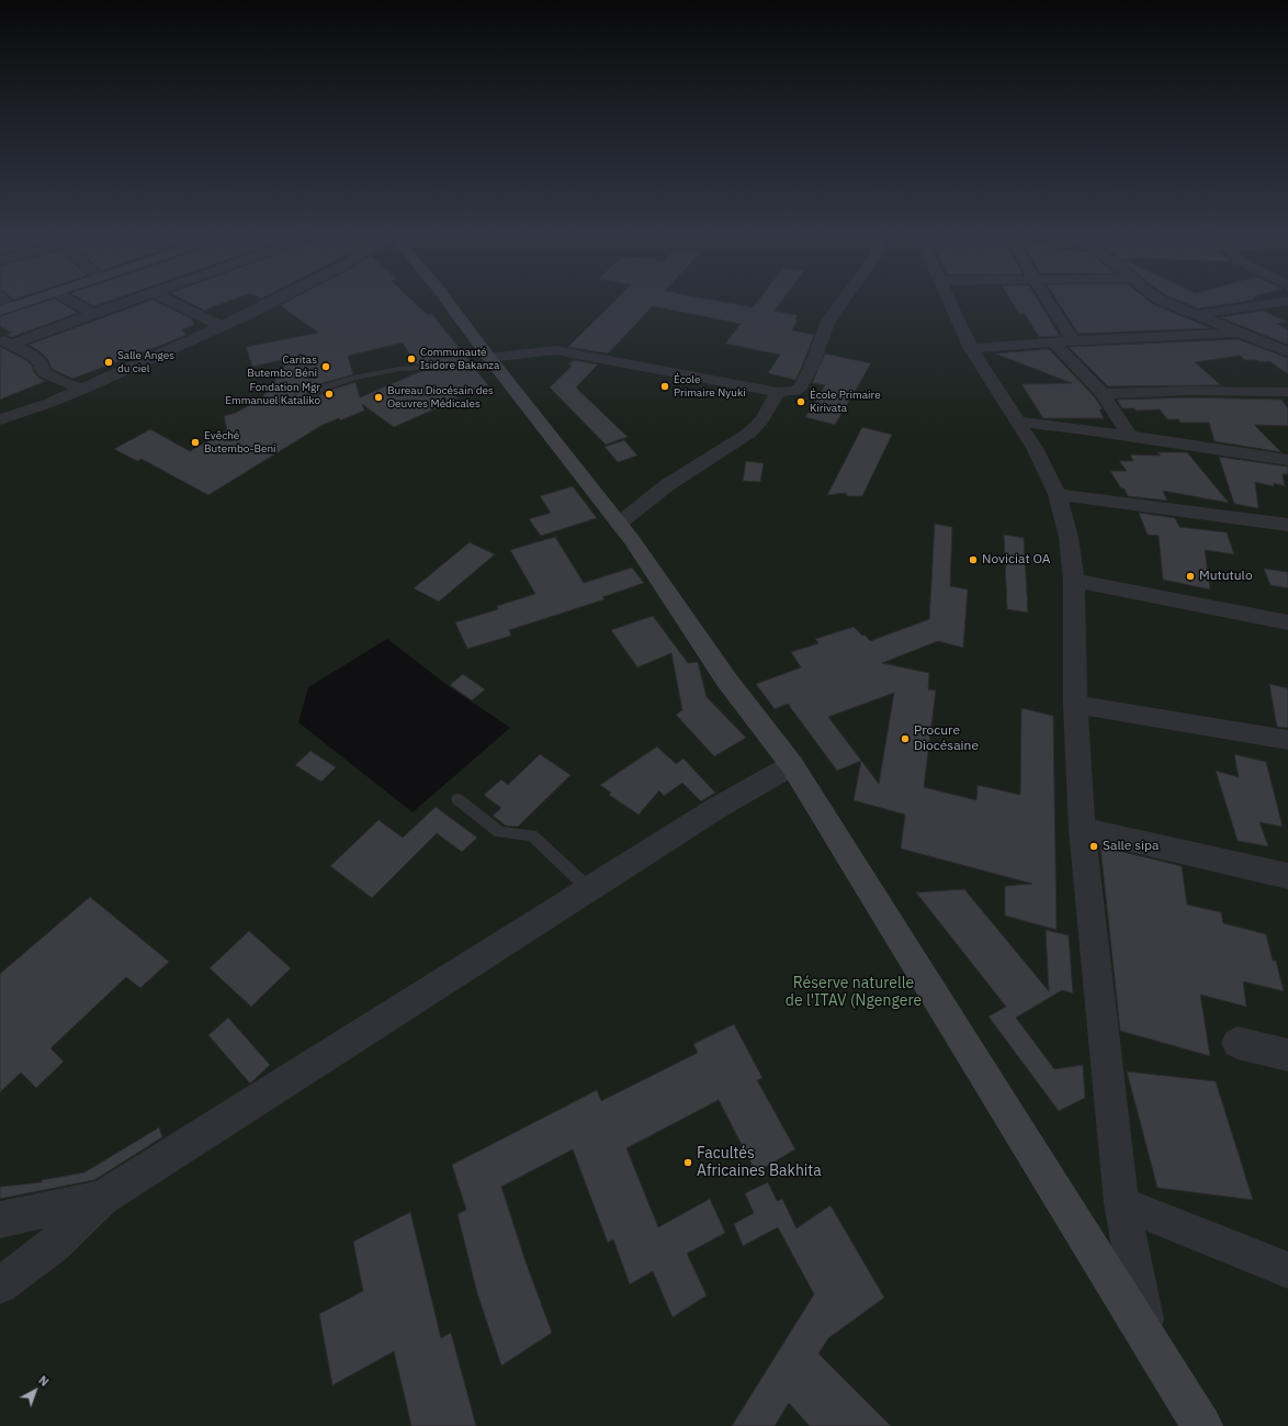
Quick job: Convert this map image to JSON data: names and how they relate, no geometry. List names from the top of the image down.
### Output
{
  "parks": ["Réserve naturelle de l'ITAV (Ngengere"],
  "places": [
    "Communauté Isidore Bakanza",
    "Salle Anges du ciel",
    "Caritas Butembo Béni",
    "École Primaire Nyuki",
    "Fondation Mgr Emmanuel Kataliko",
    "Bureau Diocésain des Oeuvres Médicales",
    "École Primaire Kirivata",
    "Evêché Butembo-Beni",
    "Noviciat OA",
    "Mututulo",
    "Procure Diocésaine",
    "Salle sipa",
    "Facultés Africaines Bakhita"
  ],
  "north": "top right"
}
